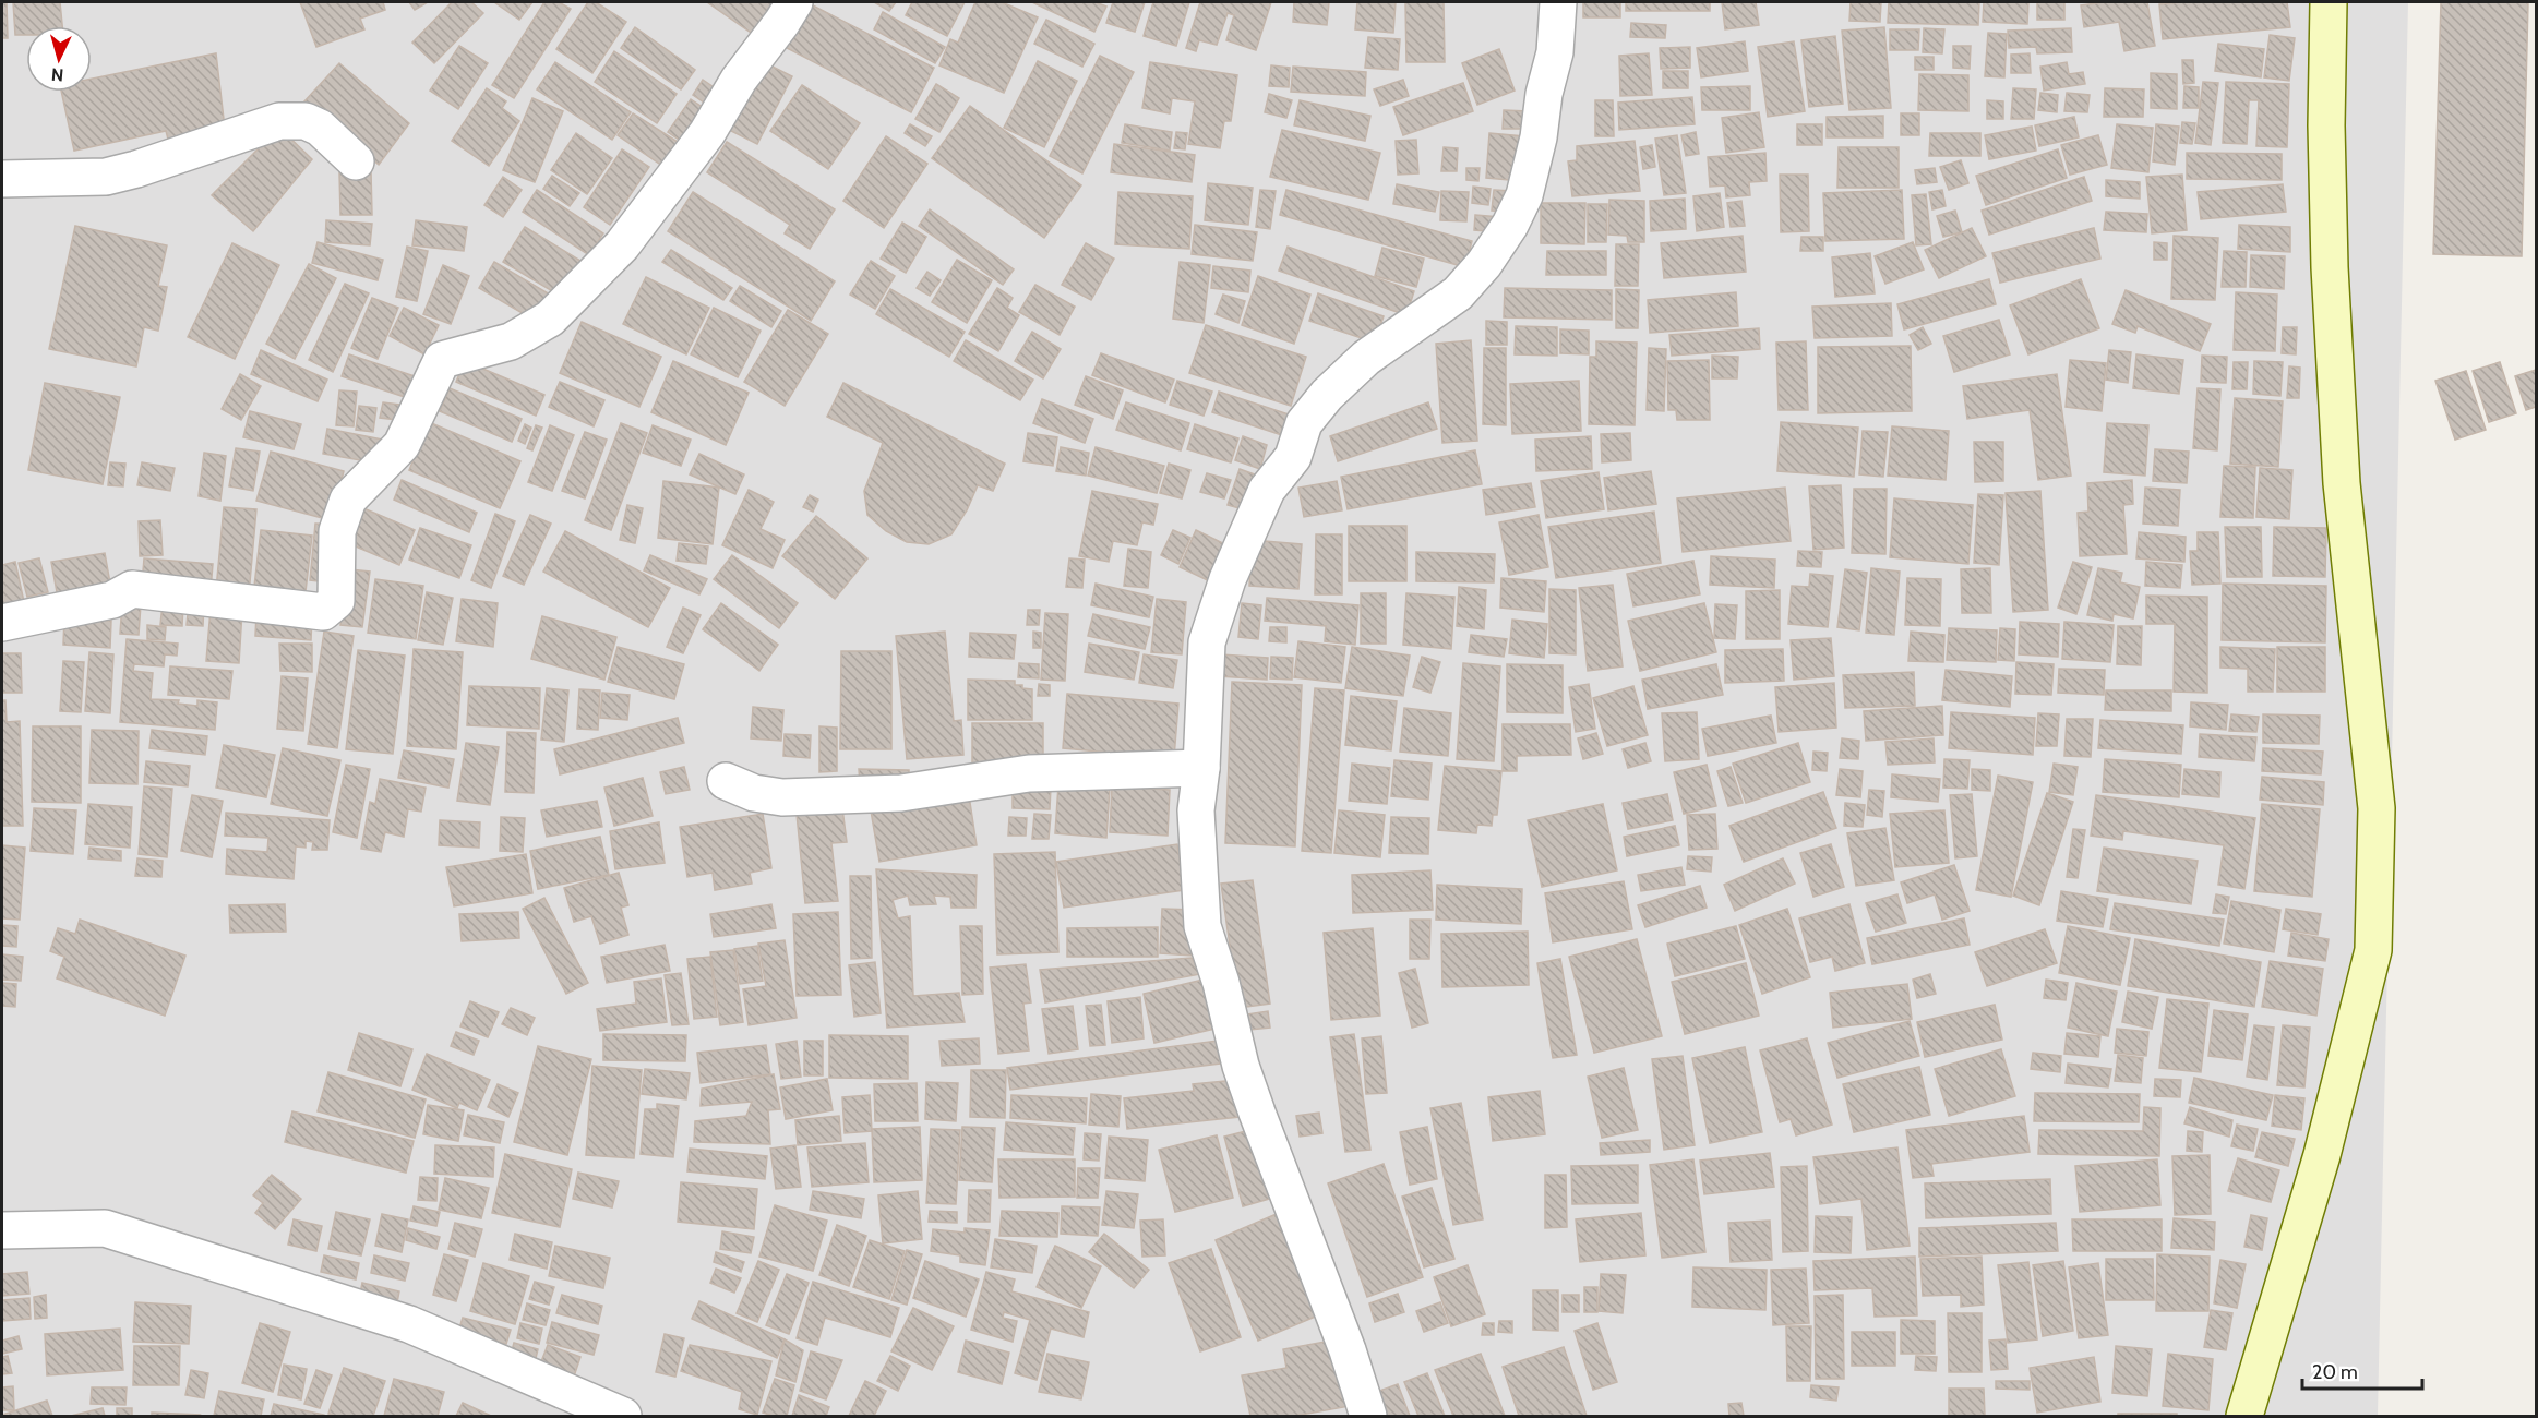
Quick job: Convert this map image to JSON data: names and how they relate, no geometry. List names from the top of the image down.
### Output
{
  "scale_bar": "20 m",
  "north": "bottom"
}
